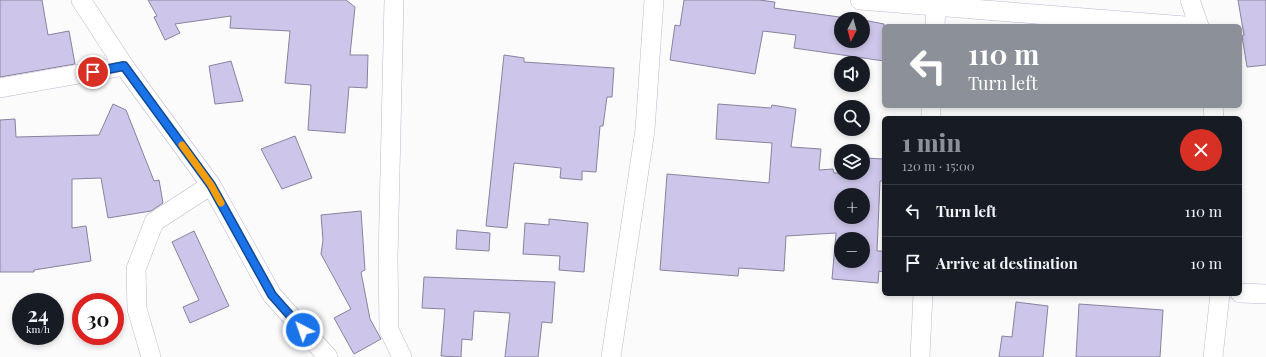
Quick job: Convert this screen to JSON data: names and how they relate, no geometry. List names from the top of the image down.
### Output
{
  "north": "bottom",
  "page": {
    "map_buttons": ["+", "−"],
    "turn": ["110 m", "Turn left"],
    "heading": ["1 min", "120 m · 15:00"],
    "list": [
      {
        "name": "Turn left",
        "value": "110 m"
      },
      {
        "name": "Arrive at destination",
        "value": "10 m"
      }
    ],
    "speed": "24 km/h",
    "limit": "30"
  }
}
